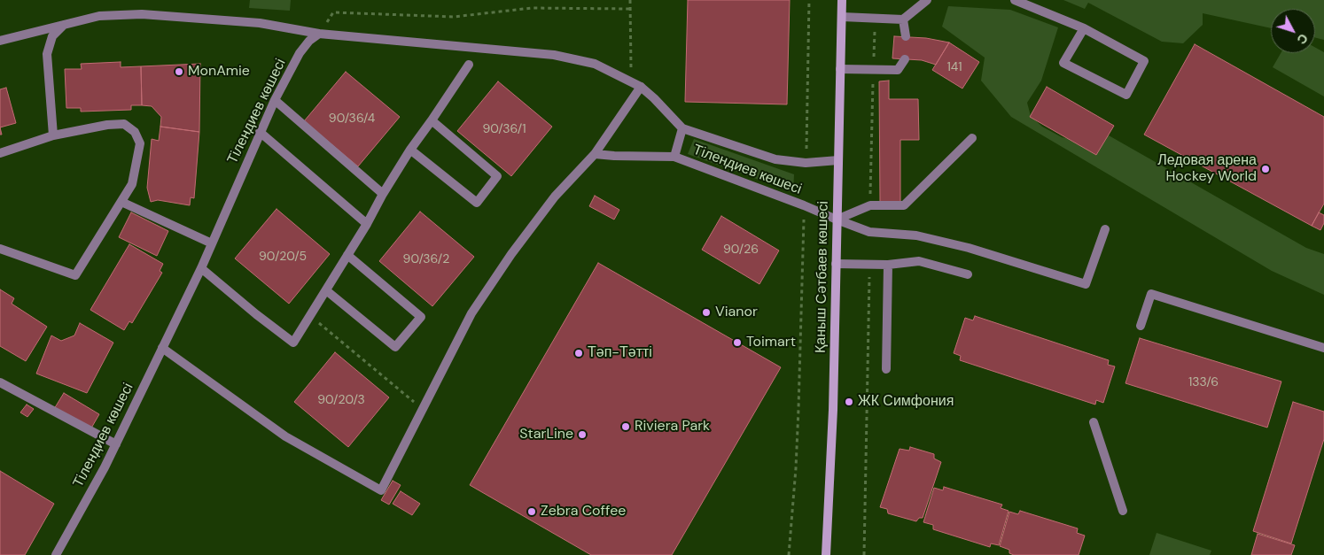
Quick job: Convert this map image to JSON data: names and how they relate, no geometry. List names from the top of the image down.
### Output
{
  "streets": {
    "main road": ["Қаныш Сәтбаев көшесі"],
    "street": ["Тілендиев көшесі"]
  },
  "crossings": [
    ["Тілендиев көшесі", "Қаныш Сәтбаев көшесі"]
  ],
  "places": [
    "MonAmie",
    "Ледовая арена Hockey World",
    "Vianor",
    "Toimart",
    "Тәп-Тәтті",
    "ЖК Симфония",
    "Riviera Park",
    "StarLine",
    "Zebra Coffee"
  ],
  "house_numbers": [
    "141",
    "90/36/4",
    "90/36/1",
    "90/26",
    "90/20/5",
    "90/36/2",
    "133/6",
    "90/20/3"
  ],
  "north": "bottom right"
}
